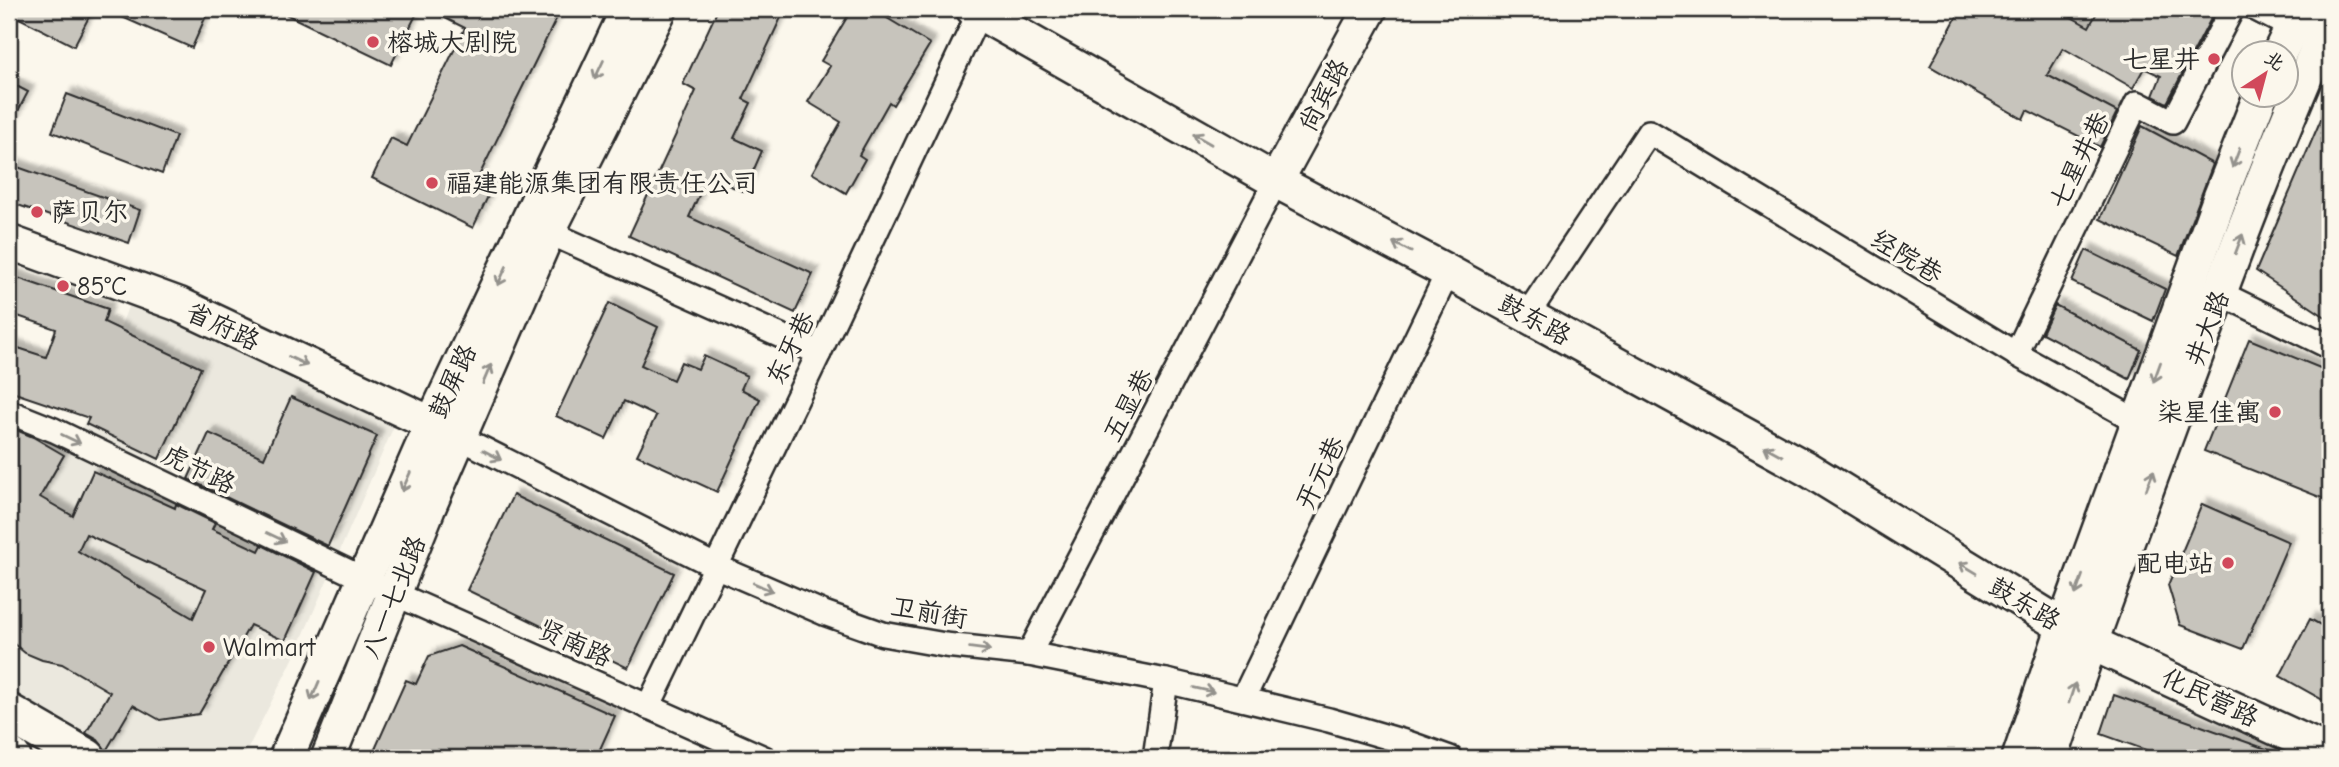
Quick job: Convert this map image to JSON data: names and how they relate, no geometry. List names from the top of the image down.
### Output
{
  "streets": {
    "street": [
      "尚宾路",
      "七星井巷",
      "经院巷",
      "鼓东路",
      "省府路",
      "井大路",
      "东牙巷",
      "鼓屏路",
      "五显巷",
      "虎节路",
      "开元巷",
      "八一七北路",
      "卫前街",
      "贤南路",
      "化民营路"
    ]
  },
  "crossings": [
    ["尚宾路", "鼓东路"],
    ["尚宾路", "五显巷"],
    ["七星井巷", "经院巷"],
    ["经院巷", "鼓东路"],
    ["鼓东路", "井大路"],
    ["鼓东路", "东牙巷"],
    ["鼓东路", "五显巷"],
    ["鼓东路", "开元巷"],
    ["鼓东路", "化民营路"],
    ["省府路", "鼓屏路"],
    ["省府路", "卫前街"],
    ["井大路", "化民营路"],
    ["东牙巷", "卫前街"],
    ["东牙巷", "贤南路"],
    ["鼓屏路", "虎节路"],
    ["鼓屏路", "八一七北路"],
    ["鼓屏路", "卫前街"],
    ["鼓屏路", "贤南路"],
    ["五显巷", "卫前街"],
    ["虎节路", "八一七北路"],
    ["虎节路", "贤南路"],
    ["开元巷", "卫前街"],
    ["八一七北路", "贤南路"]
  ],
  "one_way": [
    "鼓东路",
    "省府路",
    "虎节路",
    "卫前街"
  ],
  "places": [
    "榕城大剧院",
    "七星井",
    "福建能源集团有限责任公司",
    "萨贝尔",
    "85°C",
    "柒星佳寓",
    "配电站",
    "Walmart"
  ],
  "north": "top right"
}
